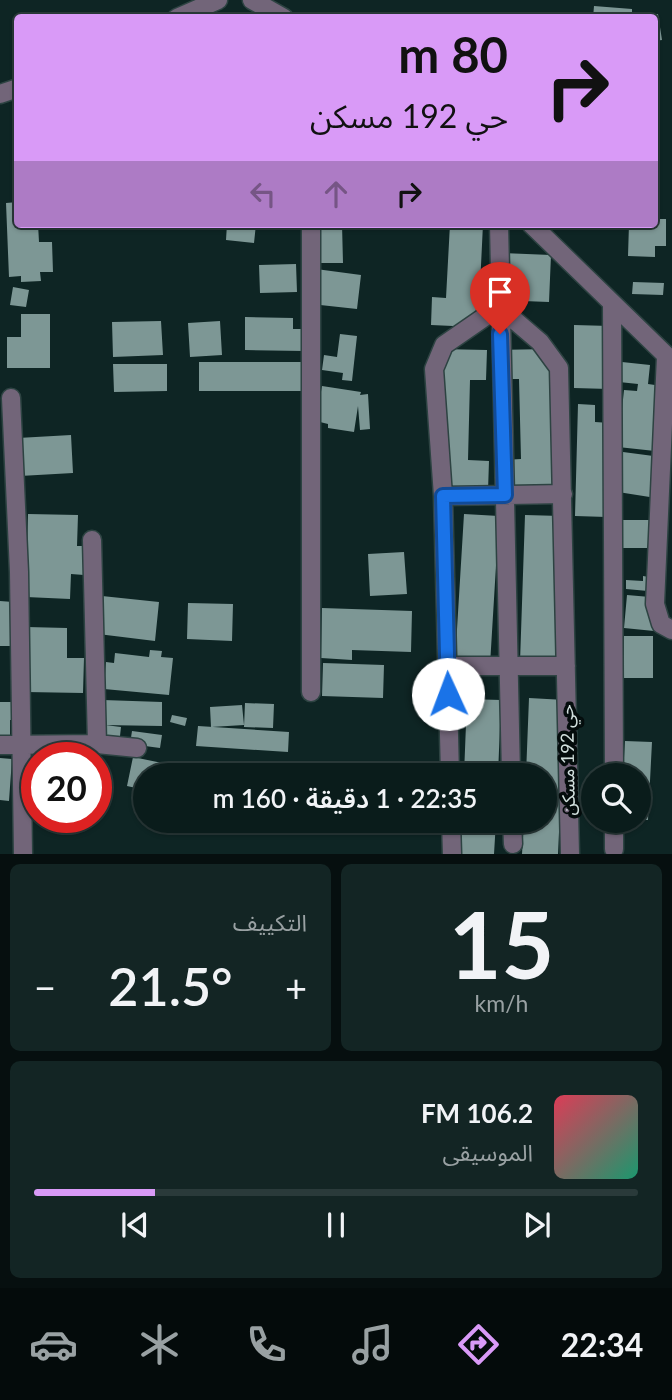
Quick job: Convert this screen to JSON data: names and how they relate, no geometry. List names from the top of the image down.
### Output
{
  "streets": {
    "street": ["حي 192 مسكن"]
  },
  "page": {
    "turn": ["80 m", "حي 192 مسكن"],
    "limit": "20",
    "trip": "22:35 · 1 دقيقة · 160 m",
    "tile": [
      ["15", "km/h"],
      "التكييف"
    ],
    "heat": ["−", "21.5°", "+"],
    "song": ["106.2 FM", "الموسيقى"],
    "tabs": "22:34"
  }
}
